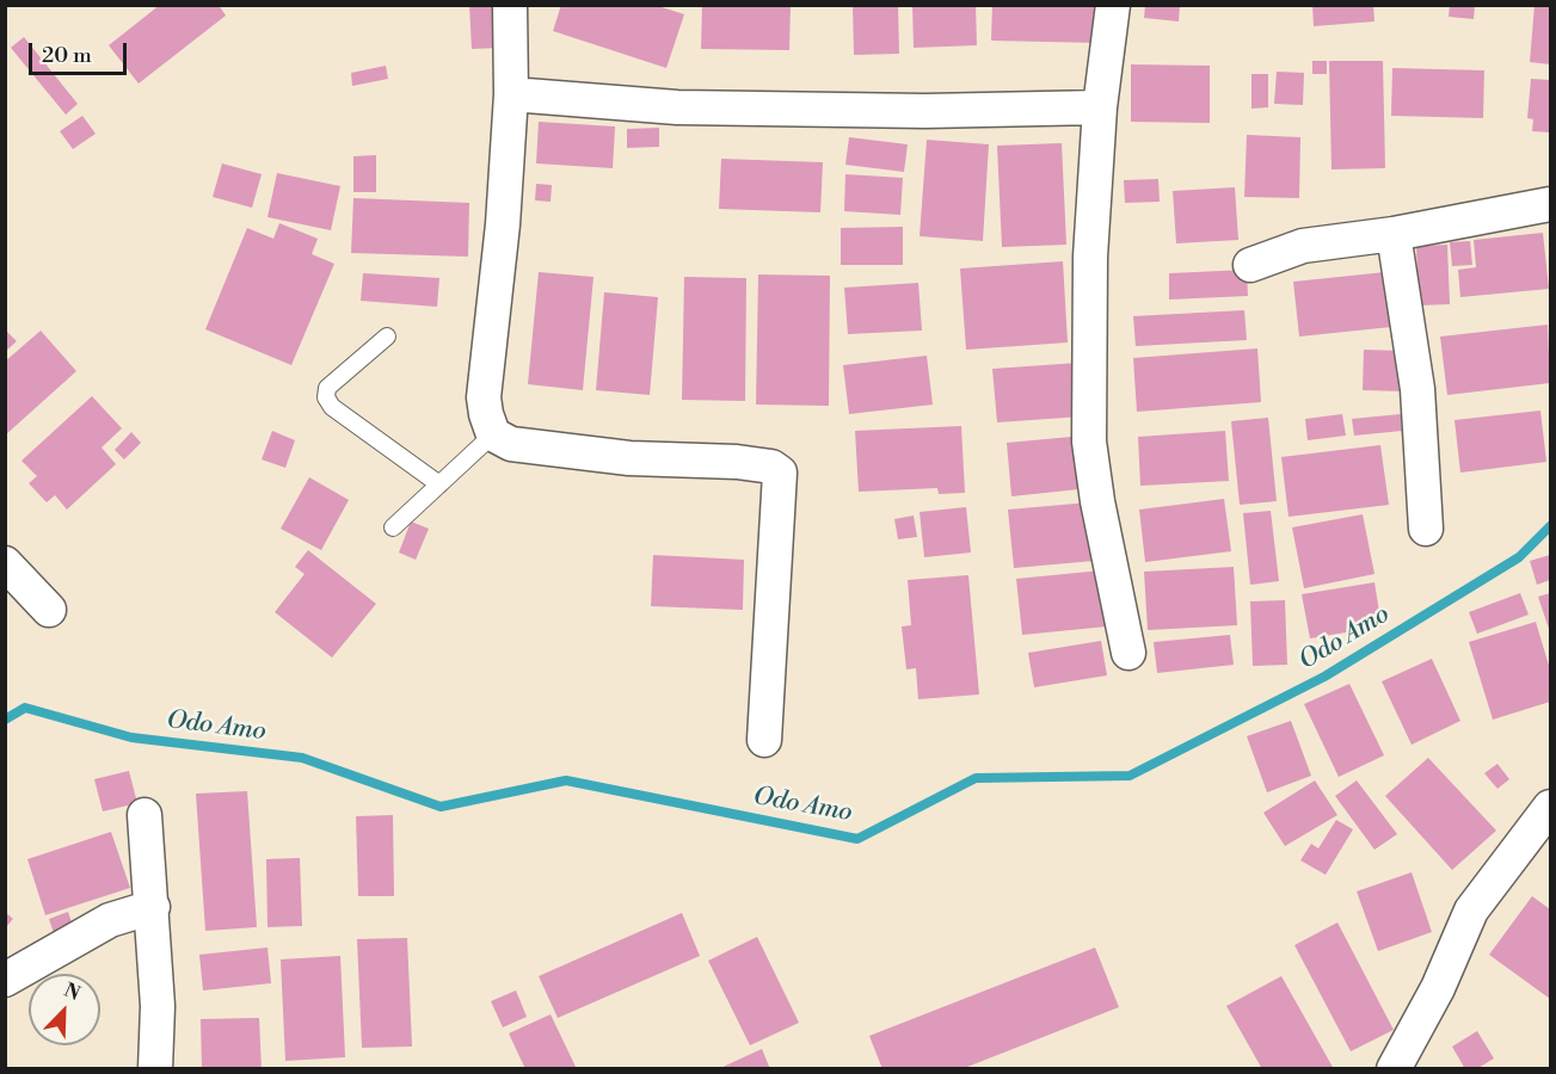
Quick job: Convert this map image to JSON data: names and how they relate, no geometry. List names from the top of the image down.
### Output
{
  "water": ["Odo Amo"],
  "scale_bar": "20 m",
  "north": "top right"
}
